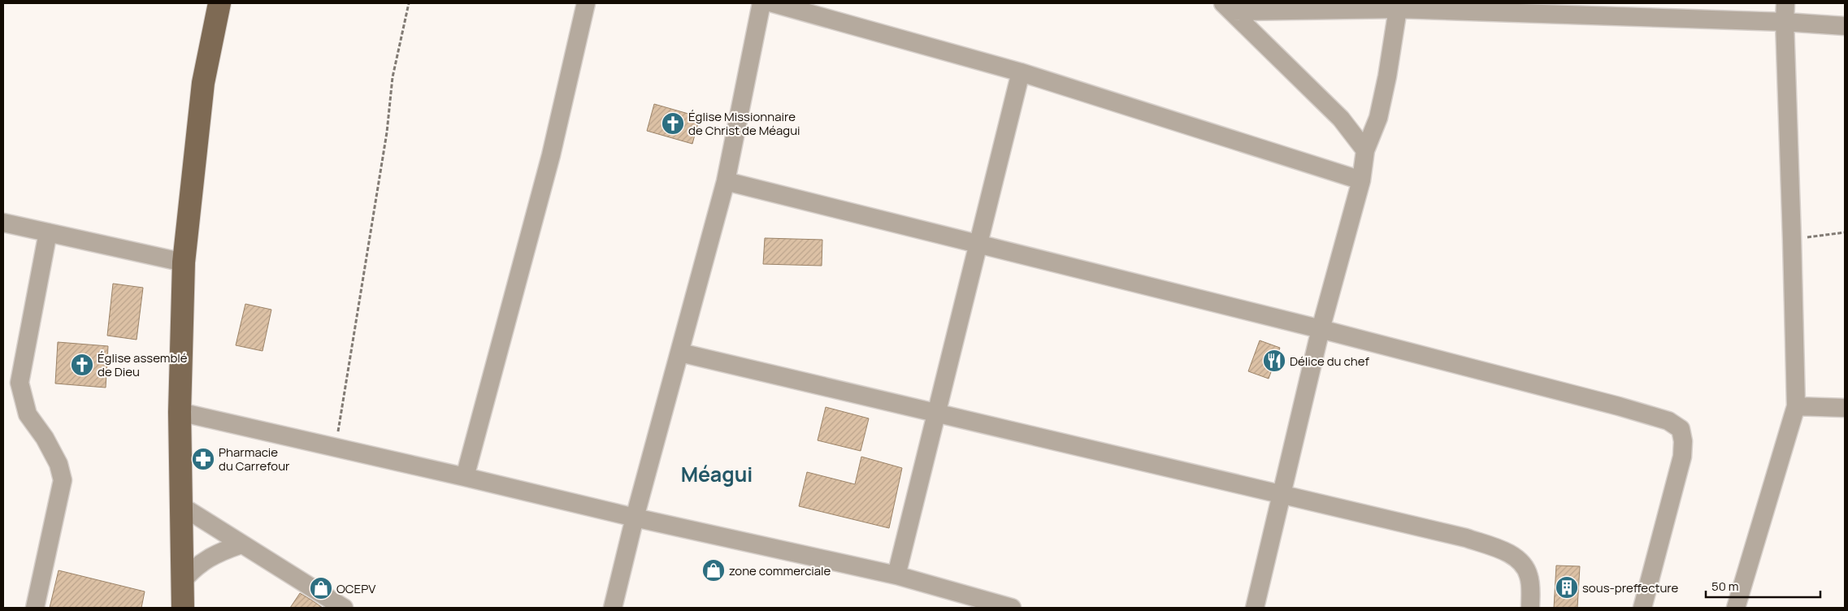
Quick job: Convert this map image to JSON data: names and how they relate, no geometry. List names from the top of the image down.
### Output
{
  "districts": ["Méagui"],
  "places": {
    "church": ["Église Missionnaire de Christ de Méagui", "Église assemblé de Dieu"],
    "restaurant": ["Délice du chef"],
    "pharmacy": ["Pharmacie du Carrefour"],
    "shop": ["zone commerciale", "OCEPV"],
    "building": ["sous-preffecture"]
  },
  "scale_bar": "50 m"
}
